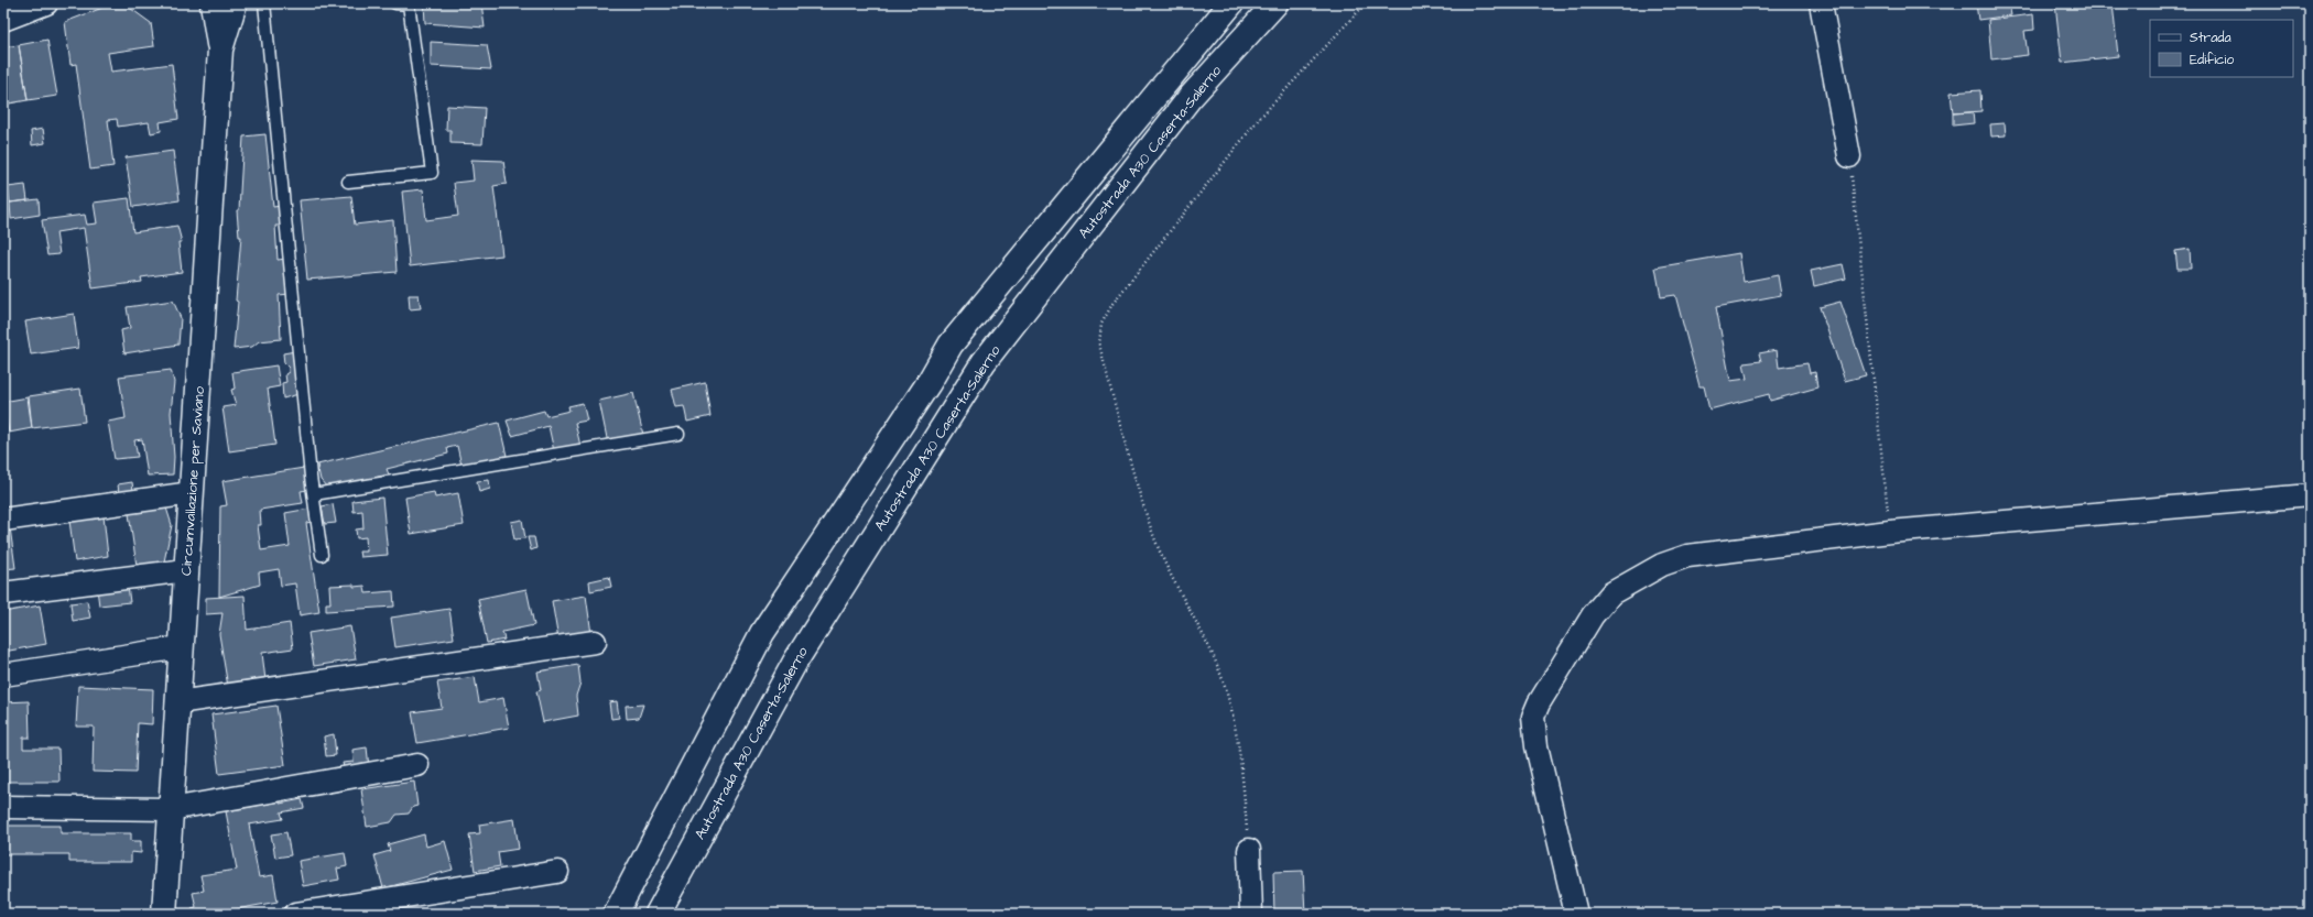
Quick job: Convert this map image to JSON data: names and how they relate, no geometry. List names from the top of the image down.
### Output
{
  "streets": {
    "main road": ["Autostrada A30 Caserta-Salerno", "Circumvallazione per Saviano"]
  },
  "legend": ["Strada", "Edificio"]
}
